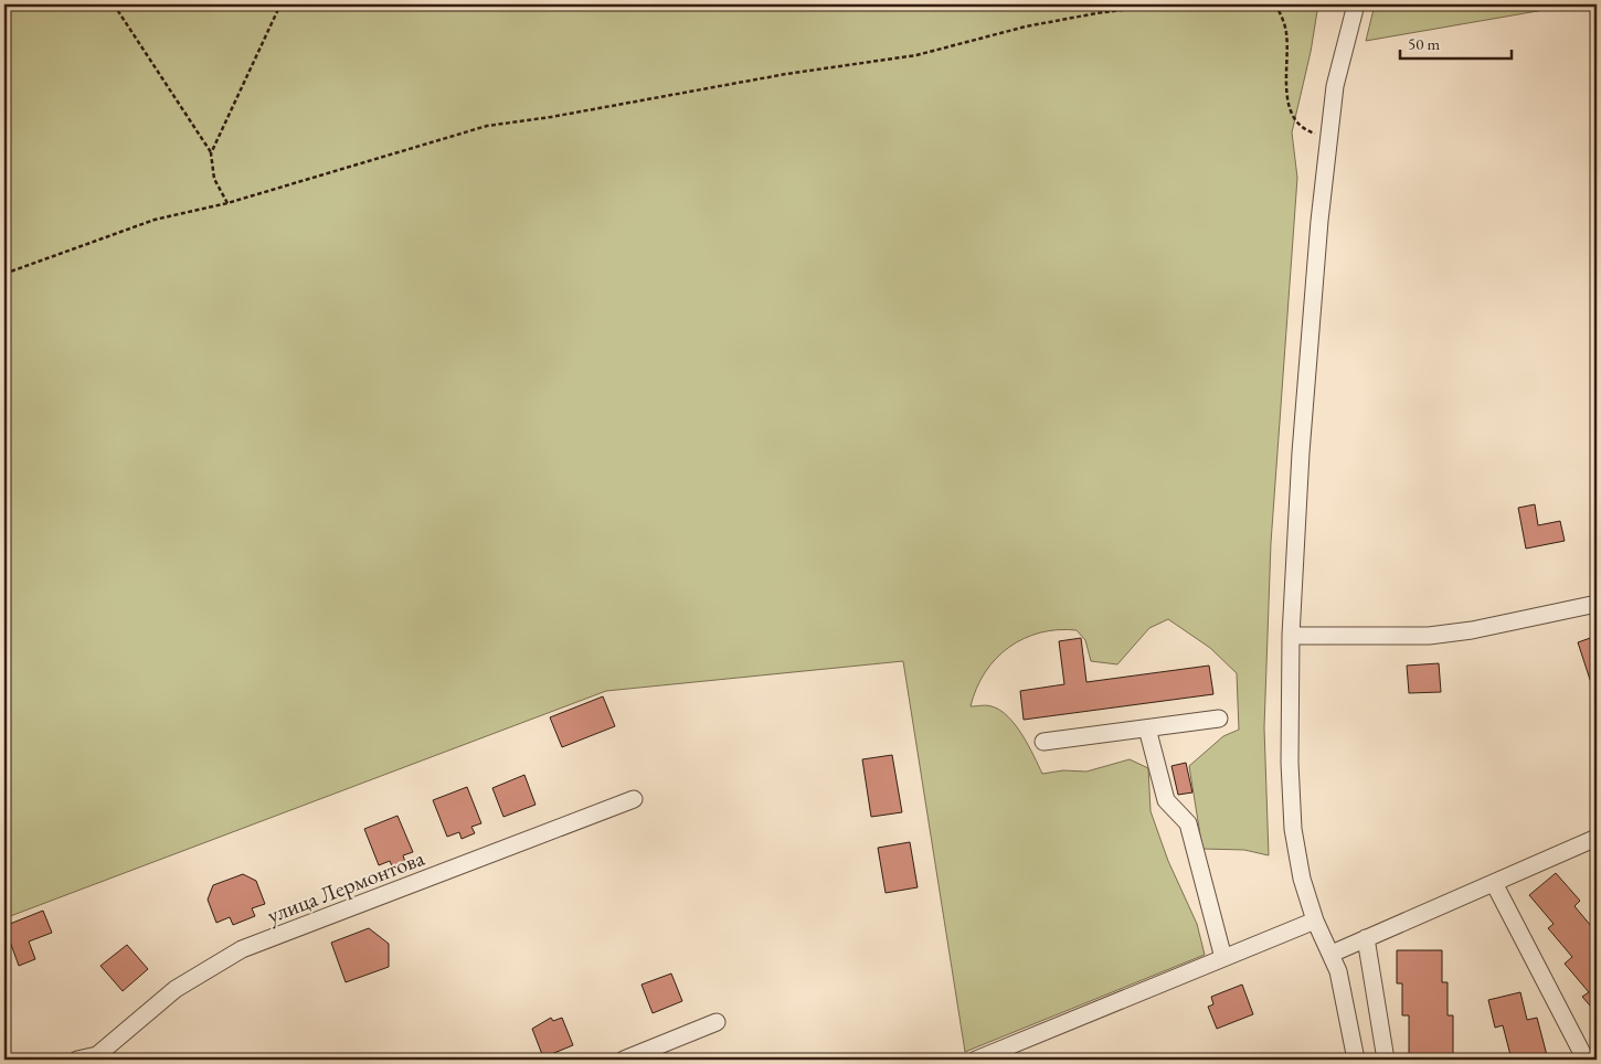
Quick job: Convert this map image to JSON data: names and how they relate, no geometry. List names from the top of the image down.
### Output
{
  "streets": {
    "street": ["улица Лермонтова"]
  },
  "scale_bar": "50 m"
}
